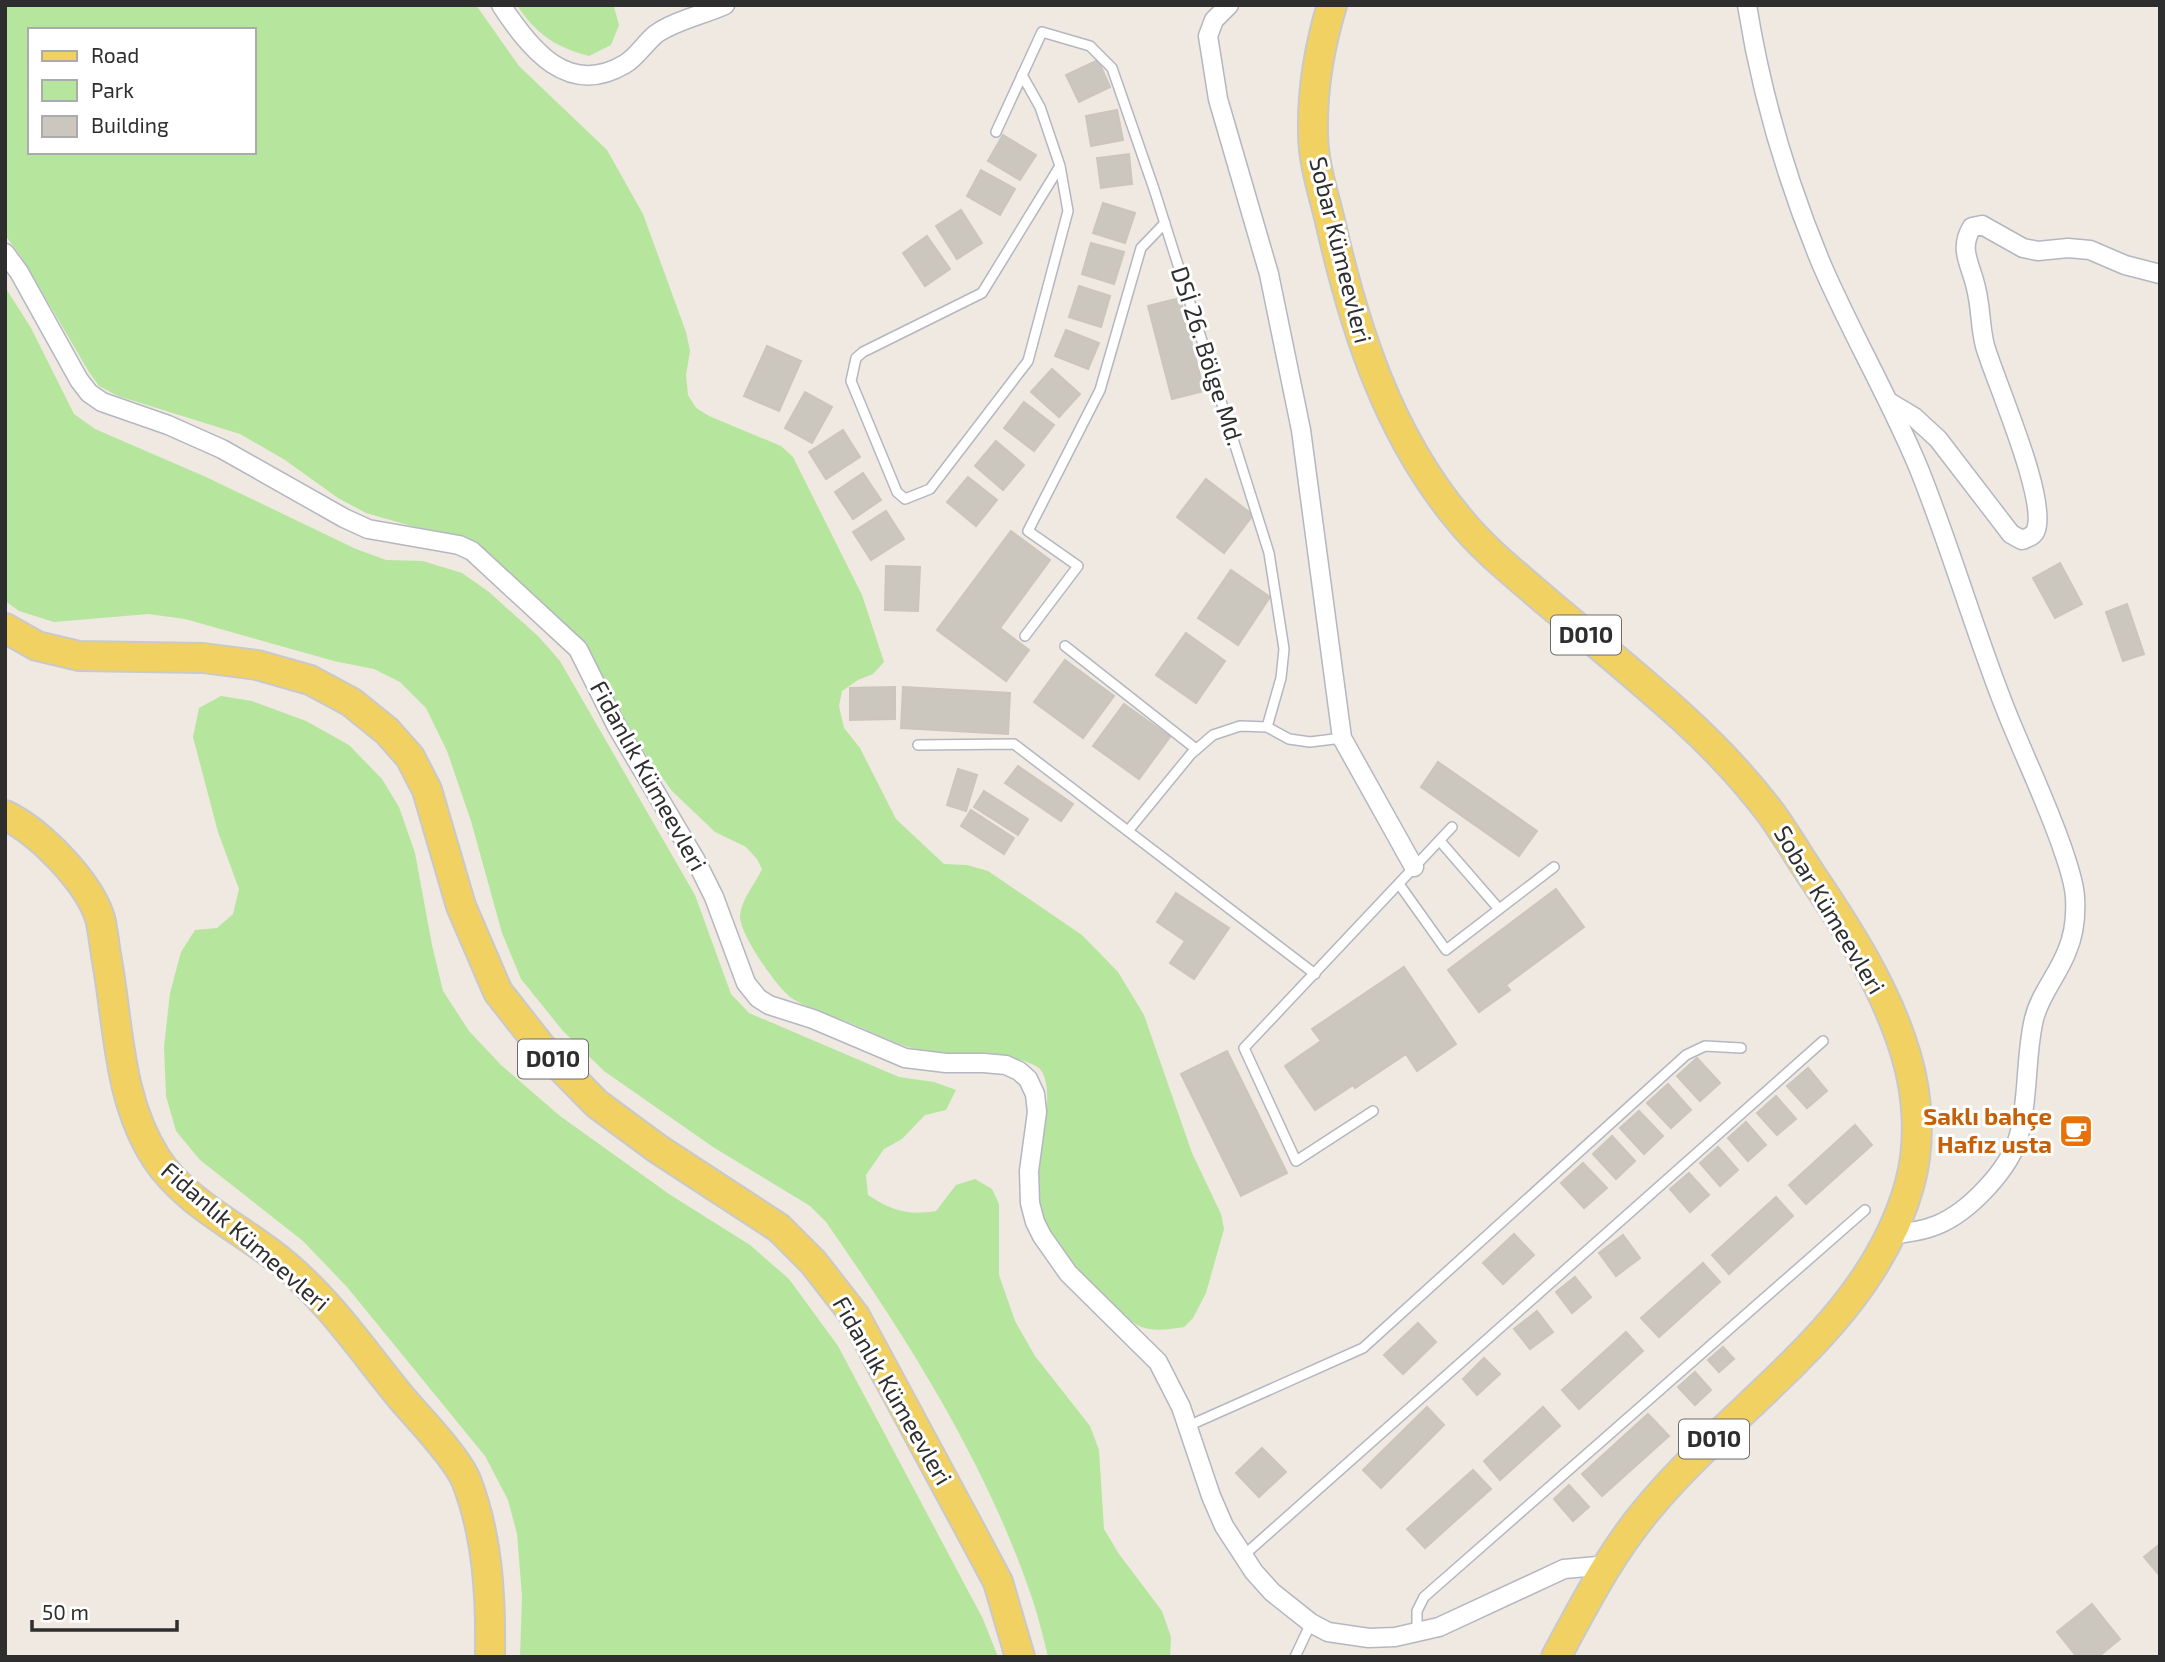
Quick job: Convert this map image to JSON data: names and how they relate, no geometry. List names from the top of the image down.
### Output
{
  "streets": {
    "main road": ["Sobar Kümeevleri", "D010", "Fidanlık Kümeevleri"],
    "lane": ["DSİ 26. Bölge Md."]
  },
  "crossings": [
    ["Sobar Kümeevleri", "D010"],
    ["D010", "Fidanlık Kümeevleri"]
  ],
  "places": {
    "cafe": ["Saklı bahçe Hafız usta"]
  },
  "legend": ["Road", "Park", "Building"],
  "scale_bar": "50 m"
}
